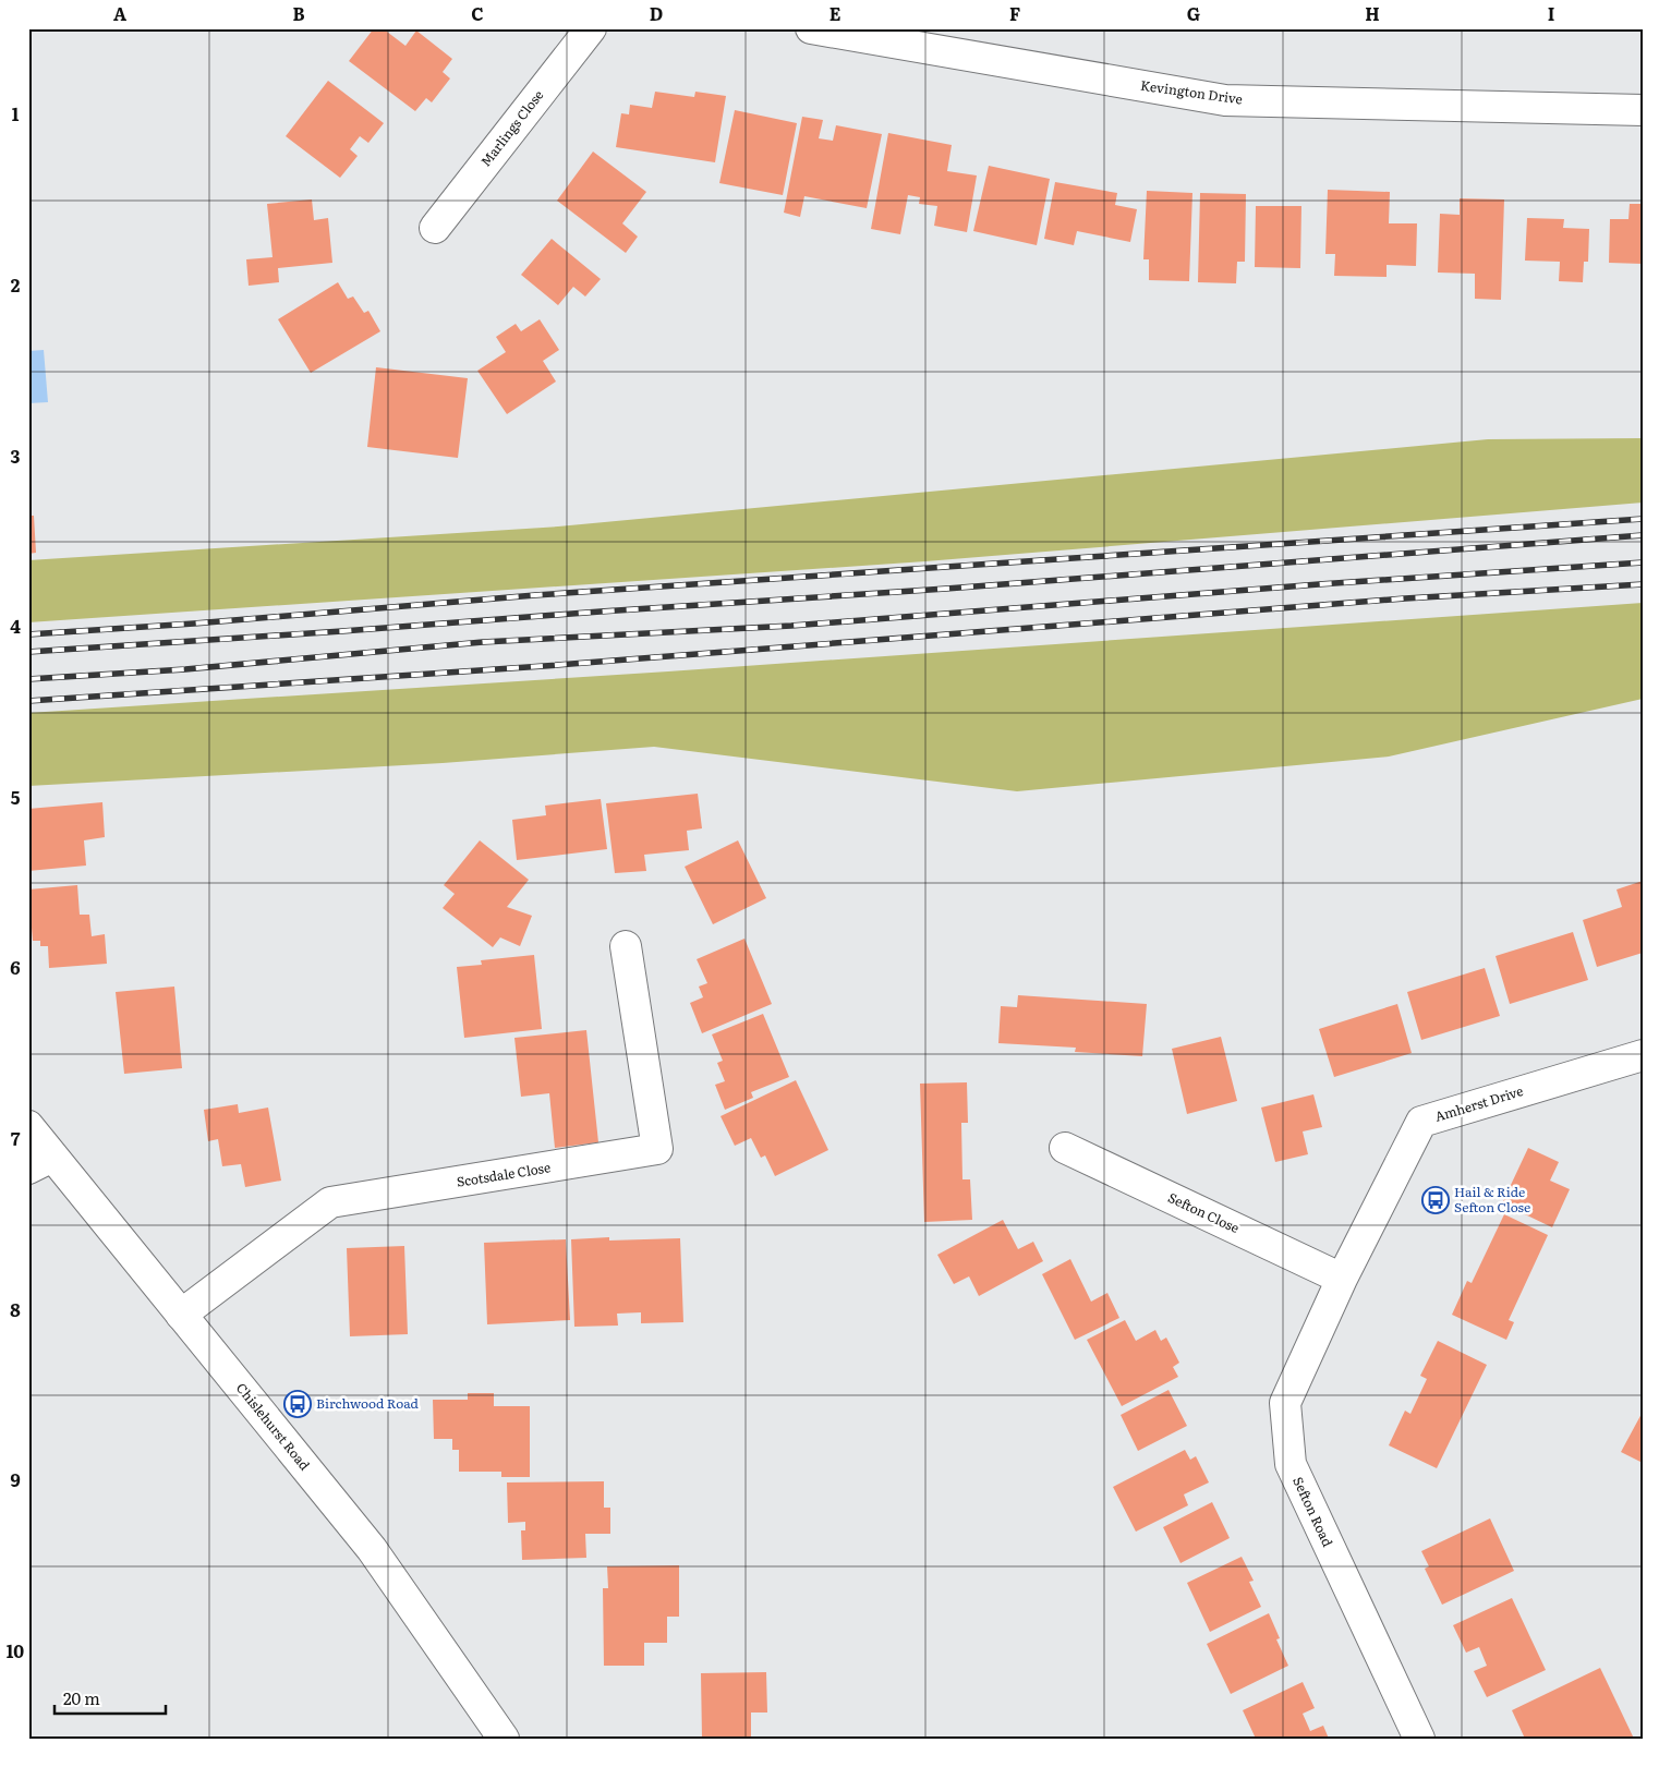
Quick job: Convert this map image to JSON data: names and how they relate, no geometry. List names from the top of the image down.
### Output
{
  "streets": {
    "street": [
      "Kevington Drive",
      "Marlings Close",
      "Amherst Drive",
      "Scotsdale Close",
      "Sefton Close",
      "Chislehurst Road",
      "Sefton Road"
    ]
  },
  "crossings": [
    ["Amherst Drive", "Sefton Close"],
    ["Amherst Drive", "Sefton Road"],
    ["Scotsdale Close", "Chislehurst Road"],
    ["Sefton Close", "Sefton Road"]
  ],
  "places": {
    "bus stop": ["Hail & Ride Sefton Close", "Birchwood Road"]
  },
  "scale_bar": "20 m",
  "grid": {
    "columns": [
      "A",
      "B",
      "C",
      "D",
      "E",
      "F",
      "G",
      "H",
      "I"
    ],
    "rows": [
      "1",
      "2",
      "3",
      "4",
      "5",
      "6",
      "7",
      "8",
      "9",
      "10"
    ]
  }
}
